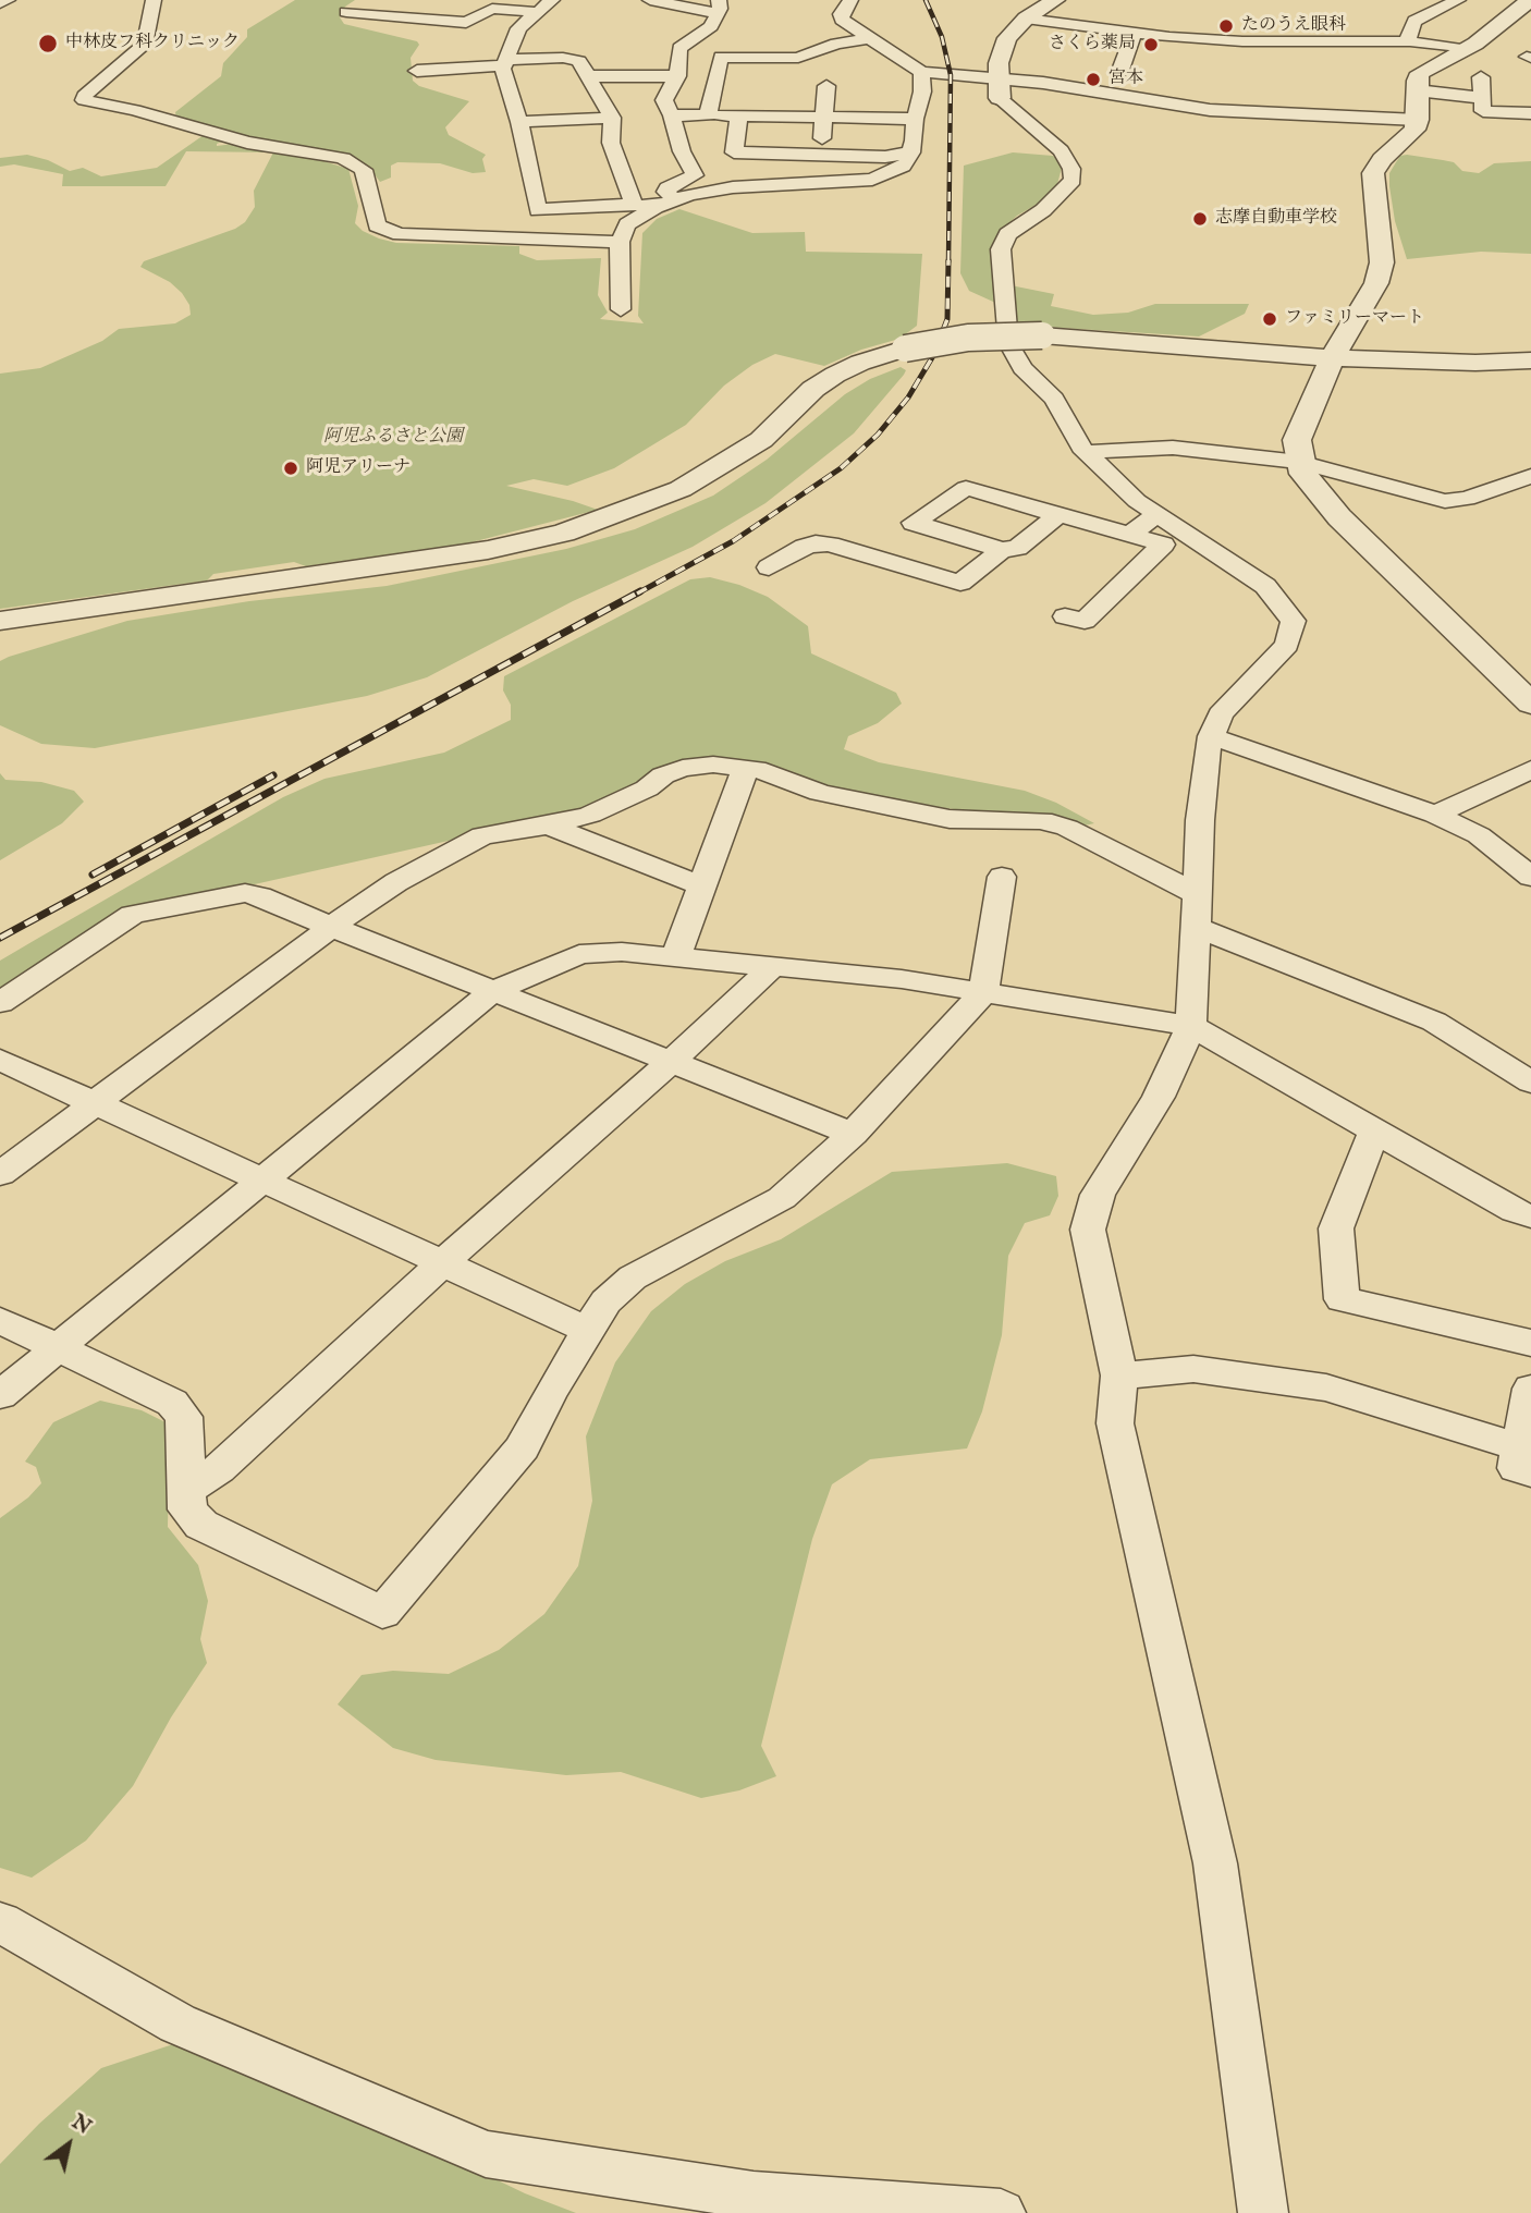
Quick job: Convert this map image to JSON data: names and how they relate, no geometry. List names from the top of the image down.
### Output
{
  "parks": ["阿児ふるさと公園"],
  "places": [
    "たのうえ眼科",
    "中林皮フ科クリニック",
    "さくら薬局",
    "宮本",
    "志摩自動車学校",
    "ファミリーマート",
    "阿児アリーナ"
  ],
  "north": "top right"
}
